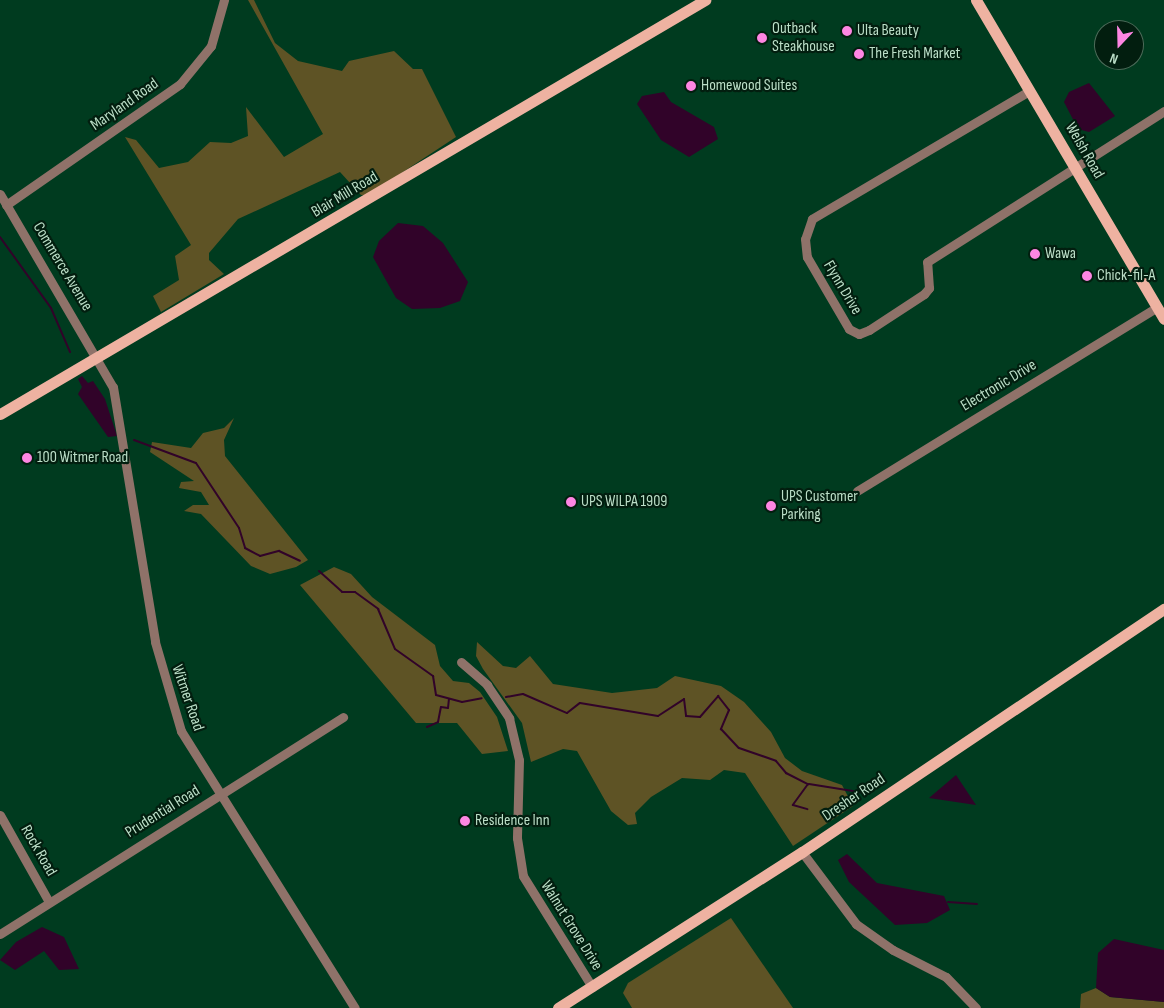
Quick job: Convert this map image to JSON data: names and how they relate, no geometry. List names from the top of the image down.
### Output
{
  "streets": {
    "main road": ["Welsh Road", "Blair Mill Road", "Dresher Road"],
    "street": [
      "Maryland Road",
      "Commerce Avenue",
      "Flynn Drive",
      "Electronic Drive",
      "Witmer Road",
      "Prudential Road",
      "Rock Road",
      "Walnut Grove Drive"
    ]
  },
  "crossings": [
    ["Maryland Road", "Commerce Avenue"],
    ["Welsh Road", "Flynn Drive"],
    ["Welsh Road", "Electronic Drive"],
    ["Blair Mill Road", "Commerce Avenue"],
    ["Blair Mill Road", "Witmer Road"],
    ["Commerce Avenue", "Witmer Road"],
    ["Witmer Road", "Prudential Road"],
    ["Dresher Road", "Walnut Grove Drive"],
    ["Prudential Road", "Rock Road"]
  ],
  "places": [
    "Ulta Beauty",
    "Outback Steakhouse",
    "The Fresh Market",
    "Homewood Suites",
    "Wawa",
    "Chick-fil-A",
    "100 Witmer Road",
    "UPS WILPA 1909",
    "UPS Customer Parking",
    "Residence Inn"
  ],
  "north": "bottom"
}
